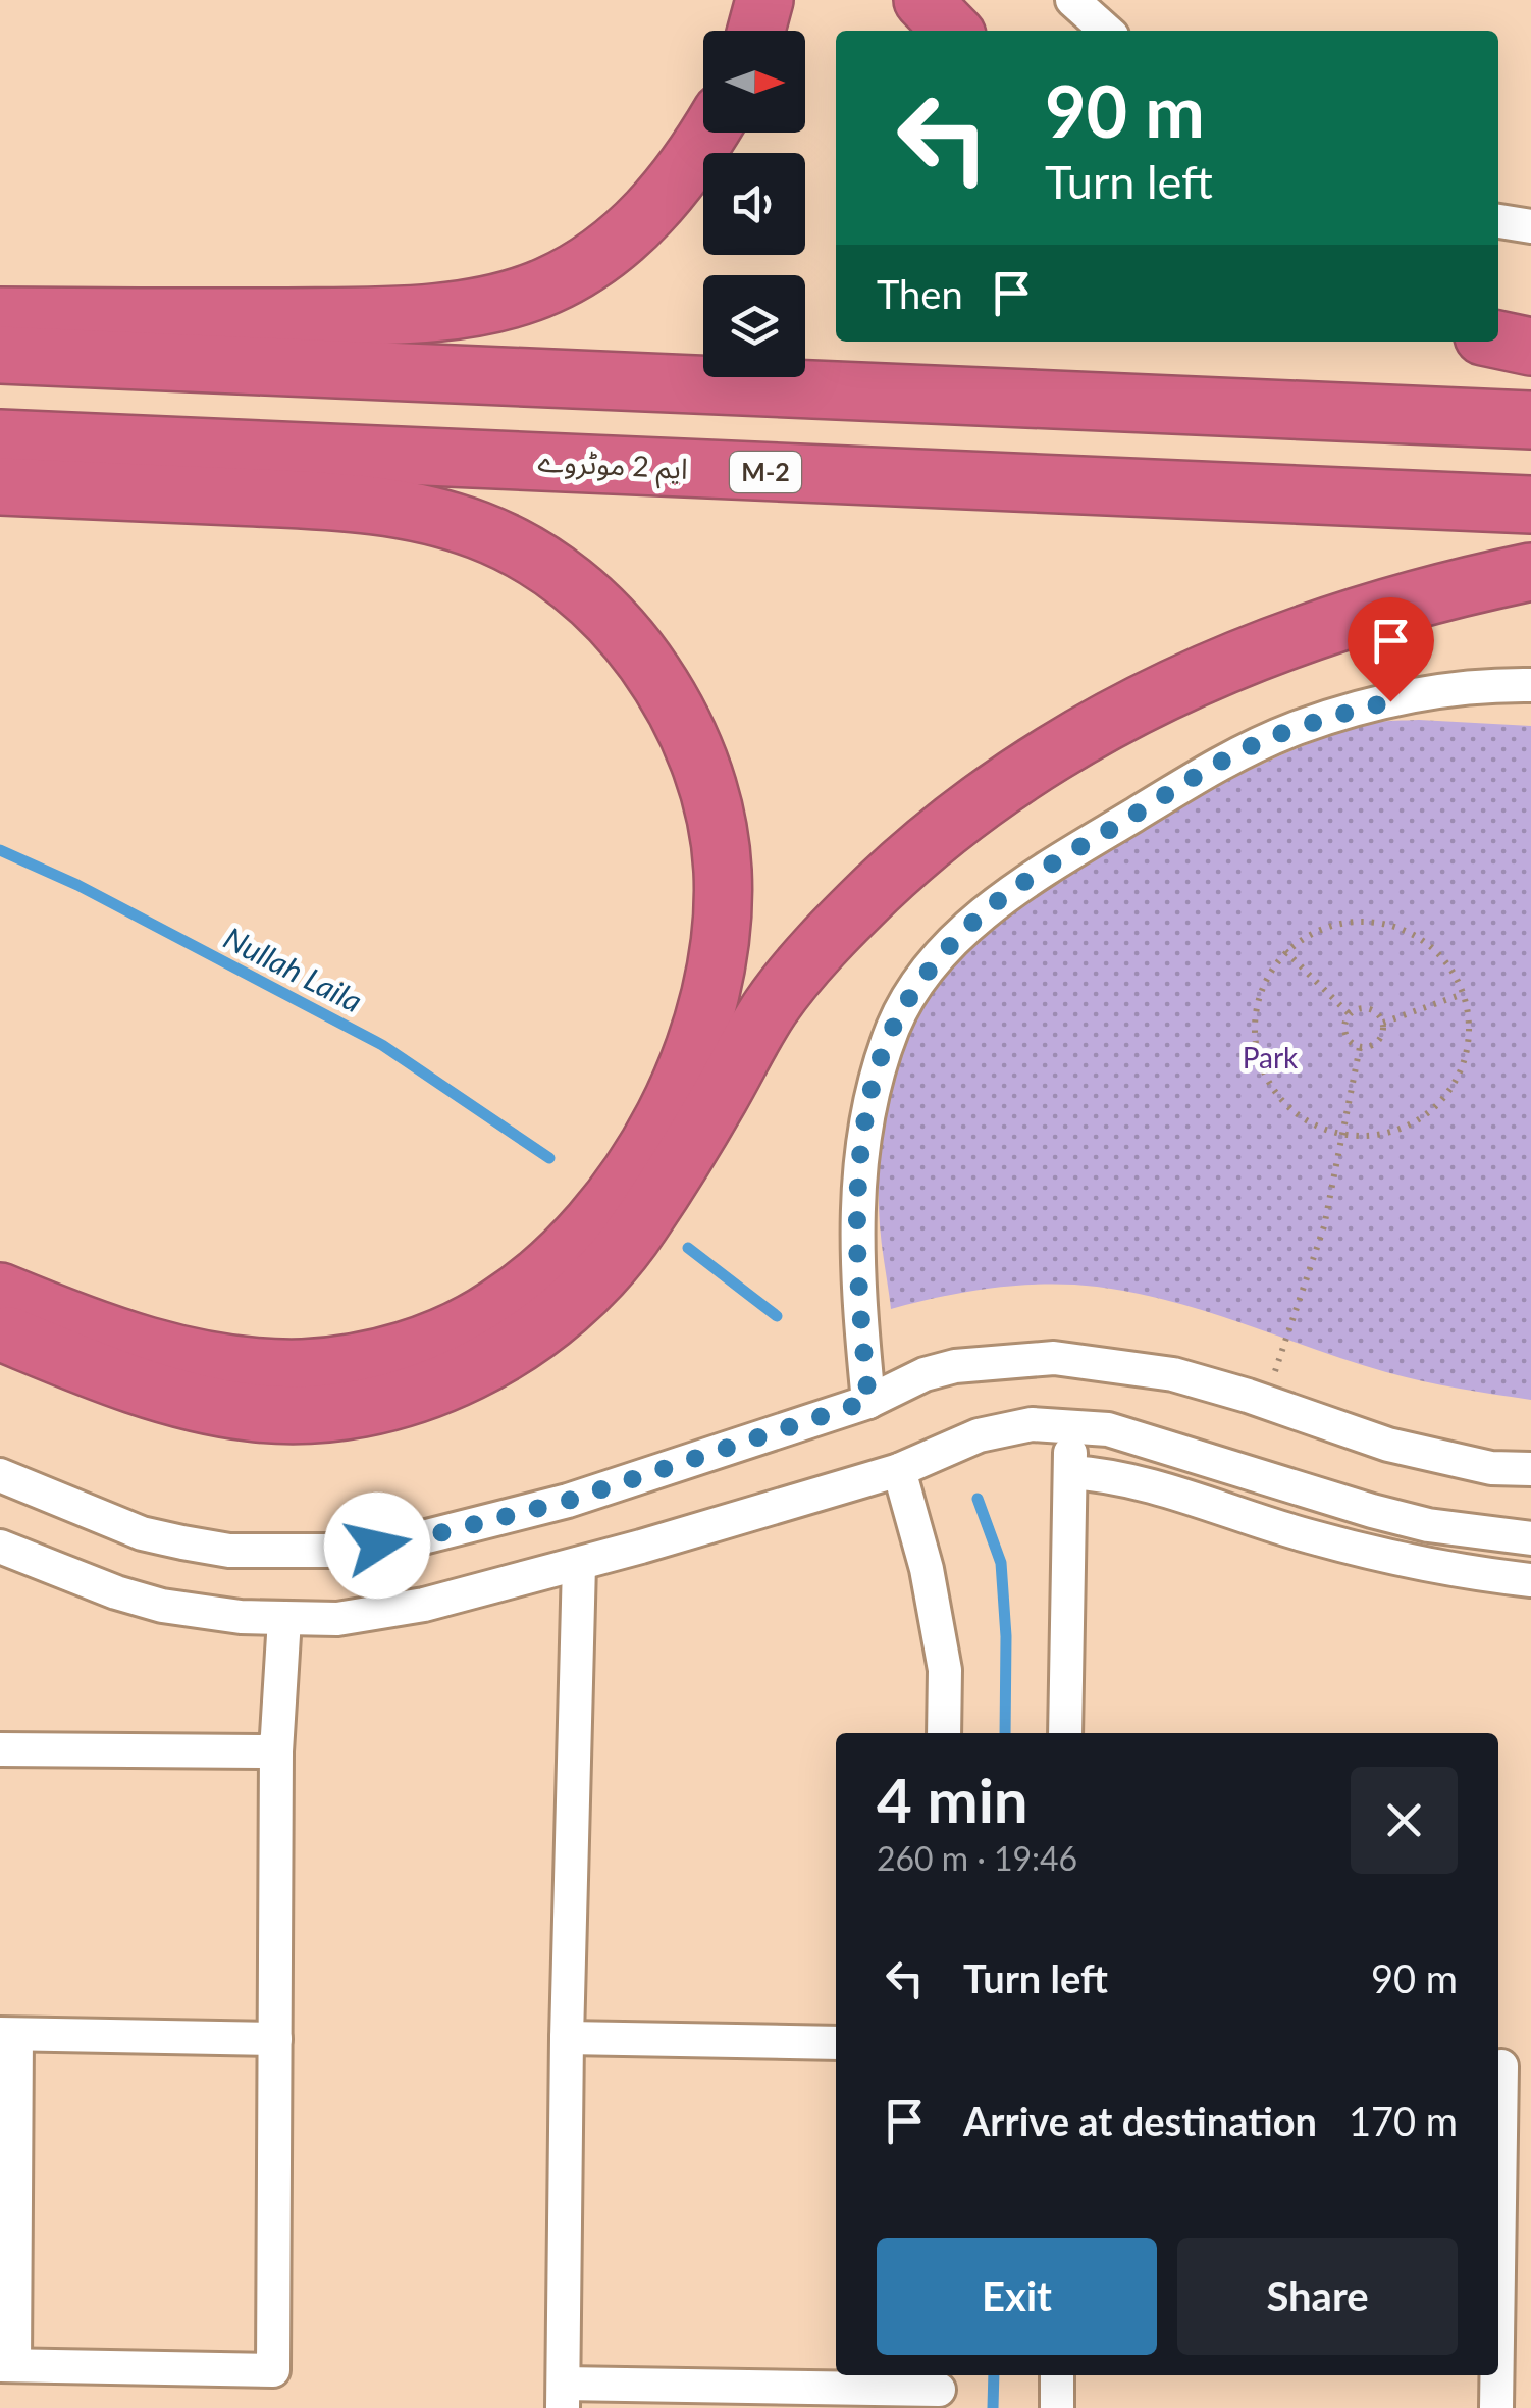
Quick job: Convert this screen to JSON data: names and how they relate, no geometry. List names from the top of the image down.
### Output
{
  "streets": {
    "highway": ["ایم 2 موٹروے", "M-2"]
  },
  "water": ["Nullah Laila"],
  "parks": ["Park"],
  "north": "right",
  "page": {
    "turn": ["90 m", "Turn left"],
    "then": "Then",
    "heading": ["4 min", "260 m · 19:46"],
    "list": [
      {
        "name": "Turn left",
        "value": "90 m"
      },
      {
        "name": "Arrive at destination",
        "value": "170 m"
      }
    ],
    "buttons": ["Exit", "Share"]
  }
}
